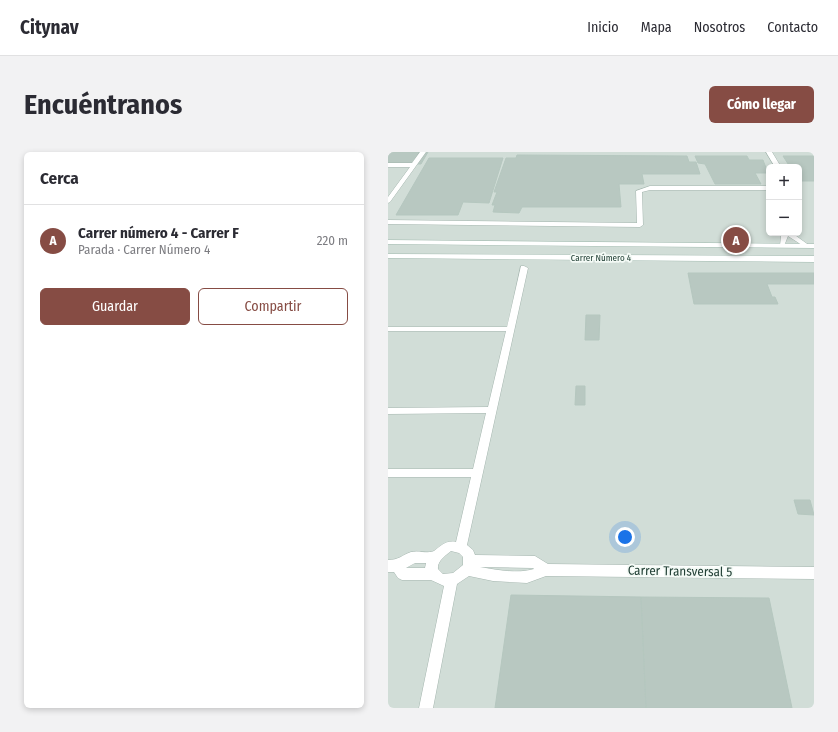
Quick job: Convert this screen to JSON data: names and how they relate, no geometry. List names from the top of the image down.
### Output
{
  "streets": {
    "street": ["Carrer Número 4"],
    "lane": ["Carrer Transversal 5"]
  },
  "page": {
    "header": "Citynav",
    "nav": [
      "Inicio",
      "Mapa",
      "Nosotros",
      "Contacto"
    ],
    "buttons": [
      "Cómo llegar",
      ["Guardar", "Compartir"]
    ],
    "title": "Encuéntranos",
    "heading": "Cerca",
    "map_buttons": ["+", "−"],
    "list": [
      {
        "mark": "A",
        "name": "Carrer número 4 - Carrer F",
        "note": "Parada · Carrer Número 4",
        "value": "220 m"
      }
    ],
    "pins": "A"
  }
}
